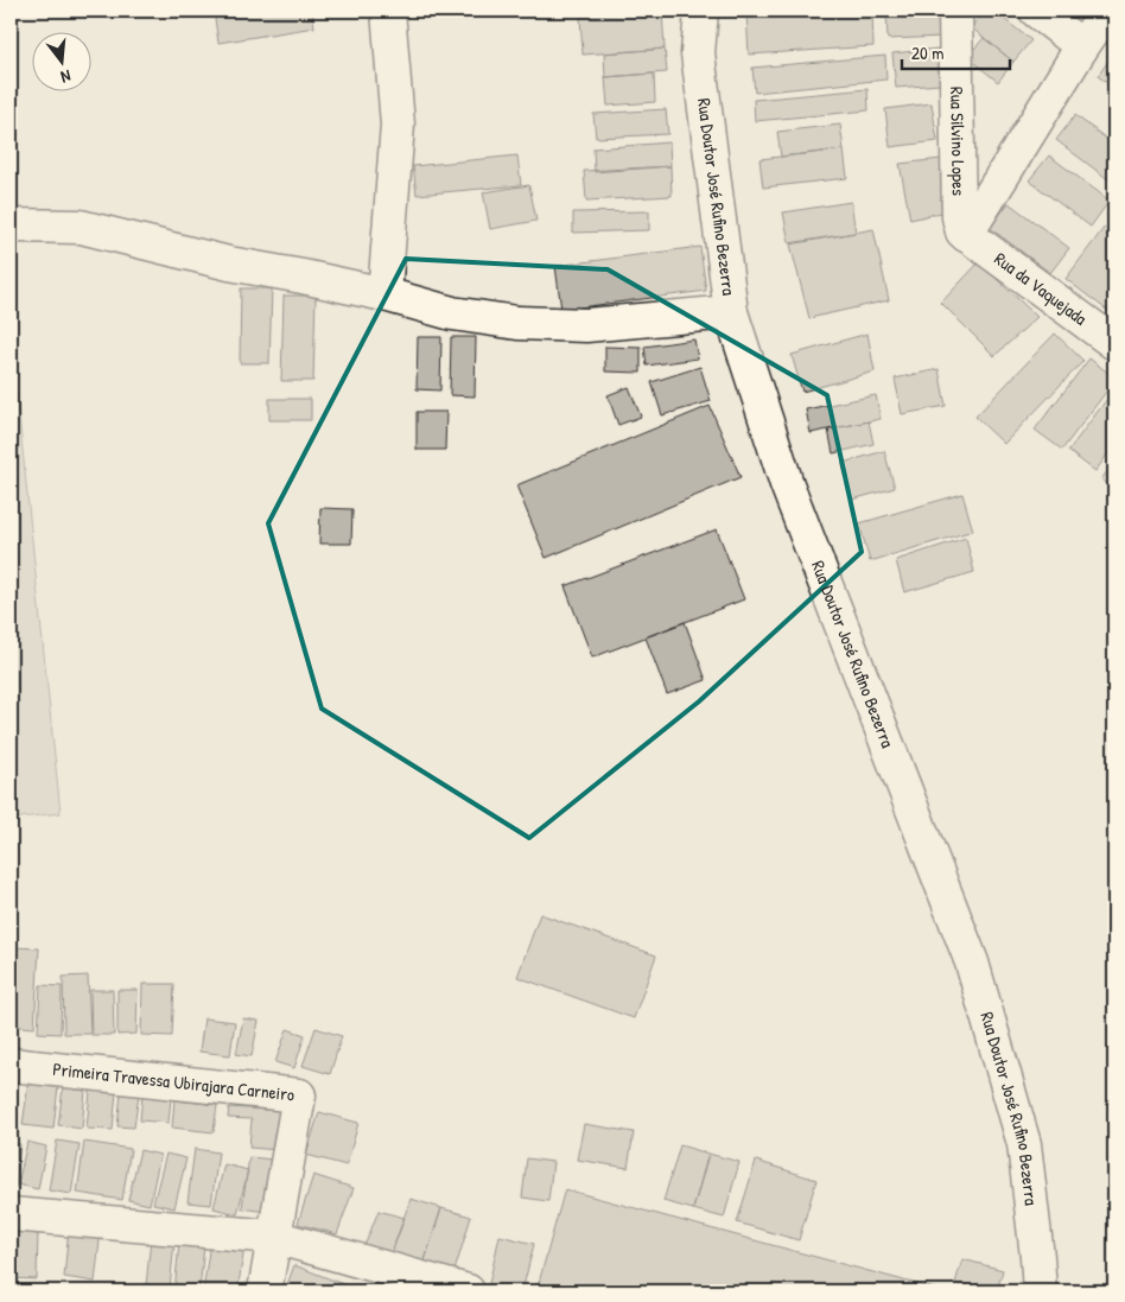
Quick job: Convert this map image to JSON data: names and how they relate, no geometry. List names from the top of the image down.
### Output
{
  "streets": {
    "street": [
      "Rua Silvino Lopes",
      "Rua Doutor José Rufino Bezerra",
      "Rua da Vaquejada",
      "Primeira Travessa Ubirajara Carneiro"
    ]
  },
  "crossings": [
    ["Rua Silvino Lopes", "Rua da Vaquejada"]
  ],
  "scale_bar": "20 m",
  "north": "bottom"
}
